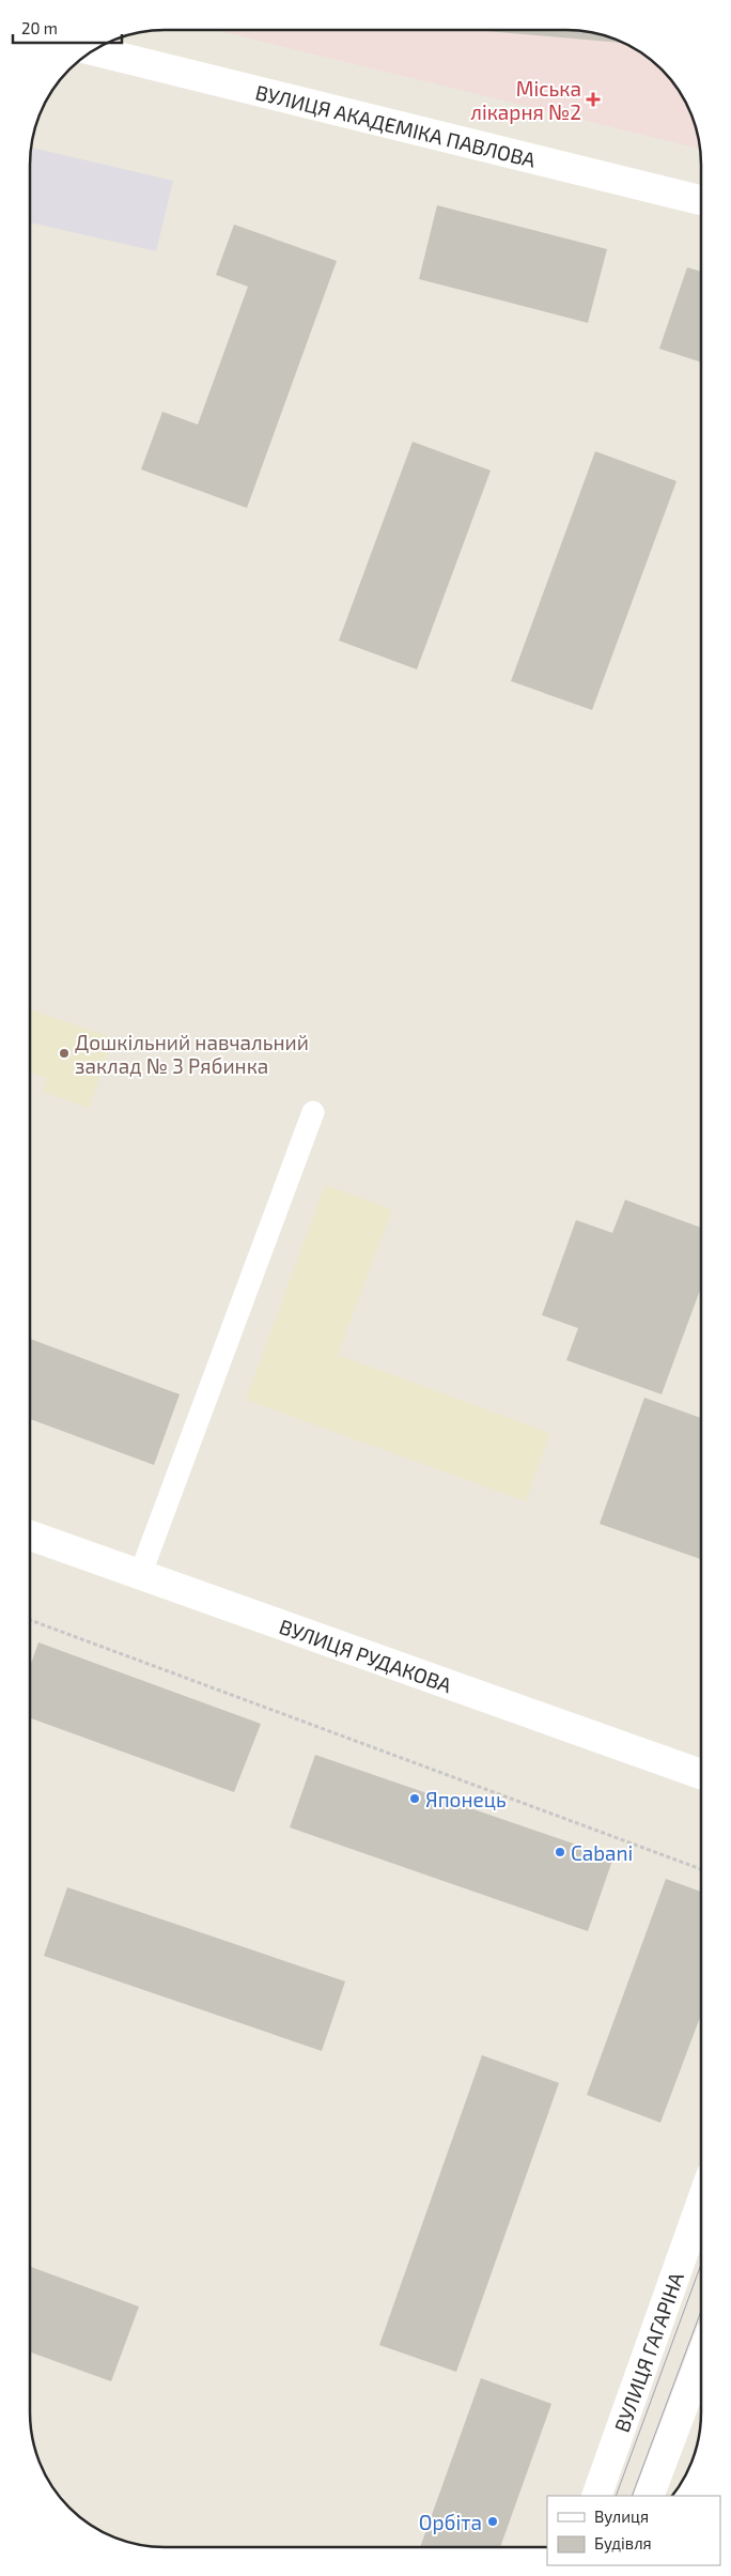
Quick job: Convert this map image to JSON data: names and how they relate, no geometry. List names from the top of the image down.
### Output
{
  "streets": {
    "street": ["ВУЛИЦЯ АКАДЕМІКА ПАВЛОВА", "ВУЛИЦЯ РУДАКОВА", "ВУЛИЦЯ ГАГАРІНА"]
  },
  "places": {
    "health": ["Міська лікарня №2"],
    "other": [
      "Дошкільний навчальний заклад № 3 Рябинка",
      "Японець",
      "Cabani",
      "Орбіта"
    ]
  },
  "legend": ["Вулиця", "Будівля"],
  "scale_bar": "20 m"
}
